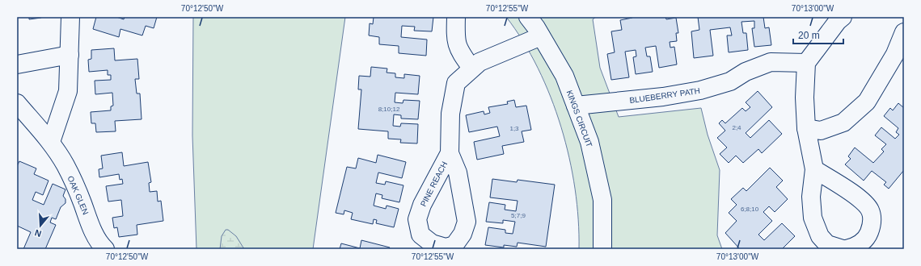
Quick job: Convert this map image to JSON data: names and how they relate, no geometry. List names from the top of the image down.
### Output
{
  "streets": {
    "street": [
      "BLUEBERRY PATH",
      "KINGS CIRCUIT",
      "PINE REACH",
      "OAK GLEN"
    ]
  },
  "crossings": [
    ["BLUEBERRY PATH", "KINGS CIRCUIT"],
    ["KINGS CIRCUIT", "PINE REACH"]
  ],
  "house_numbers": [
    "8;10;12",
    "2;4",
    "1;3",
    "6;8;10",
    "5;7;9"
  ],
  "scale_bar": "20 m",
  "north": "bottom",
  "coordinates": ["70°12'50\"W", "70°12'55\"W", "70°13'00\"W"]
}
